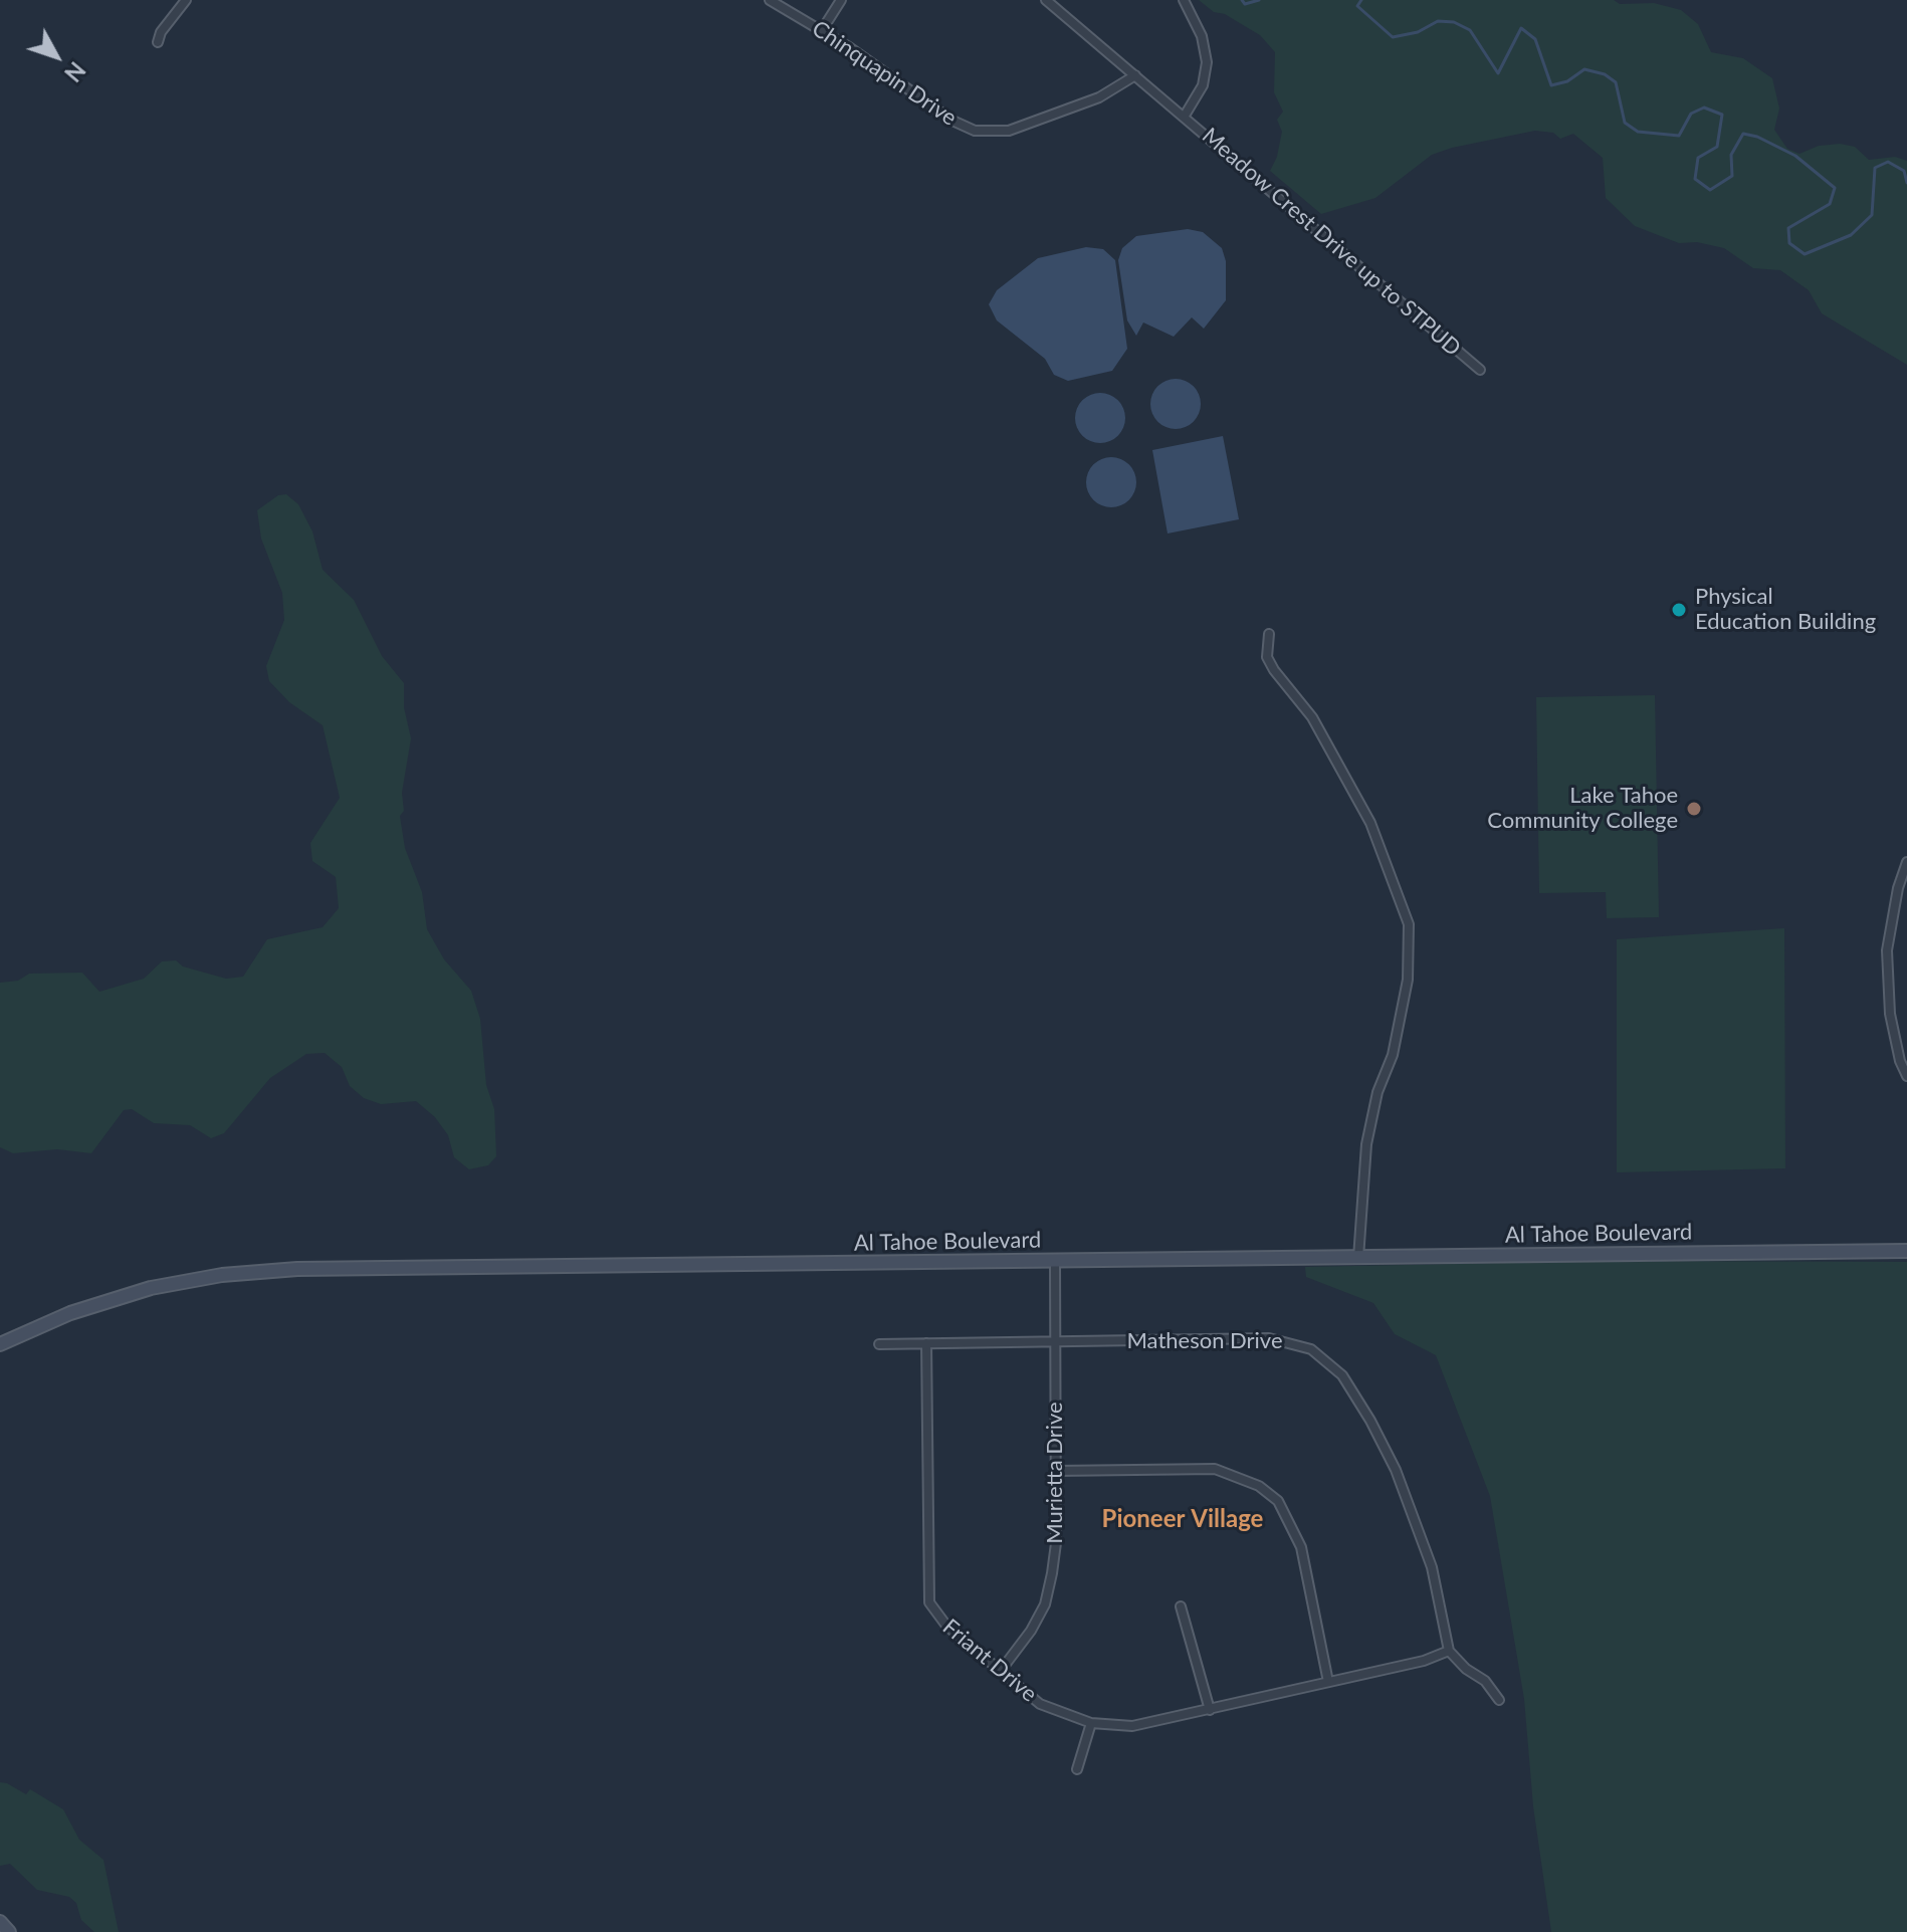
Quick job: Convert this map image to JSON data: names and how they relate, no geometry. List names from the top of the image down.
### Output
{
  "streets": {
    "main road": ["Al Tahoe Boulevard"],
    "street": [
      "Chinquapin Drive",
      "Meadow Crest Drive up to STPUD",
      "Matheson Drive",
      "Murietta Drive",
      "Friant Drive"
    ]
  },
  "crossings": [
    ["Chinquapin Drive", "Meadow Crest Drive up to STPUD"],
    ["Al Tahoe Boulevard", "Murietta Drive"],
    ["Matheson Drive", "Murietta Drive"],
    ["Matheson Drive", "Friant Drive"],
    ["Murietta Drive", "Friant Drive"]
  ],
  "districts": ["Pioneer Village"],
  "places": ["Physical Education Building", "Lake Tahoe Community College"],
  "north": "bottom right"
}
